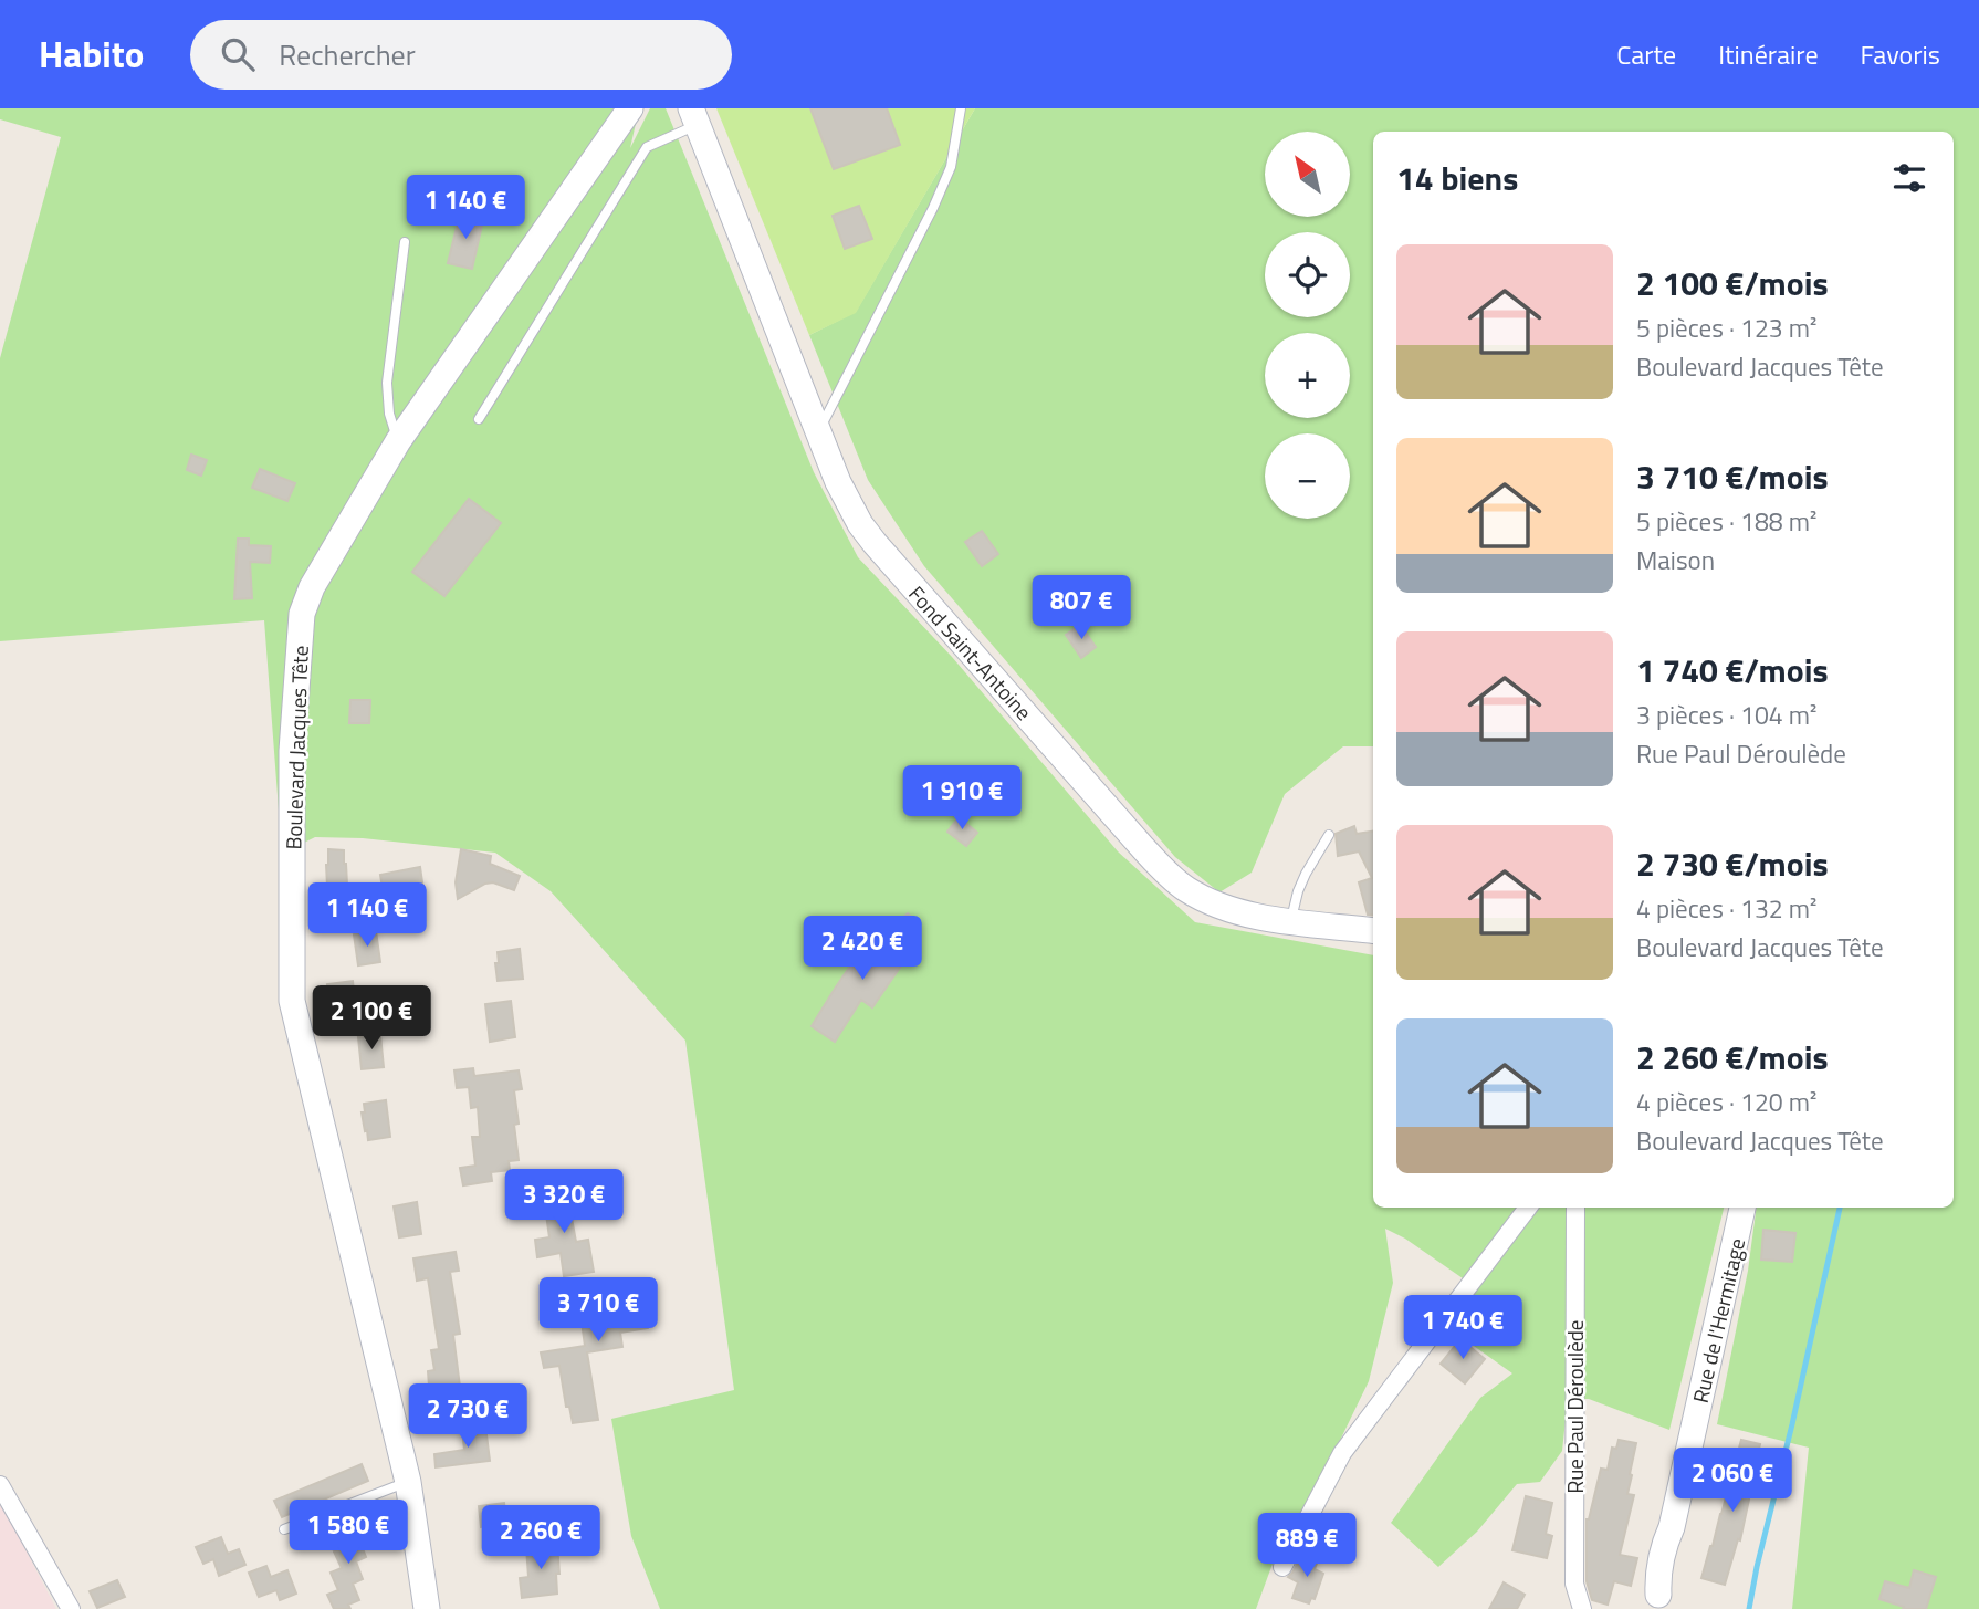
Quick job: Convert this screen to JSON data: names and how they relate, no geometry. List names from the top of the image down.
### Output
{
  "streets": {
    "street": [
      "Fond Saint-Antoine",
      "Boulevard Jacques Tête",
      "Rue de l'Hermitage",
      "Rue Paul Déroulède"
    ]
  },
  "north": "top left",
  "page": {
    "header": "Habito",
    "search": "Rechercher",
    "nav": ["Carte", "Itinéraire", "Favoris"],
    "map_buttons": ["+", "−"],
    "heading": "14 biens",
    "price": [
      "1 140 €",
      "807 €",
      "1 910 €",
      "1 140 €",
      "2 420 €",
      "2 100 €",
      "3 320 €",
      "3 710 €",
      "1 740 €",
      "2 730 €",
      "2 060 €",
      "1 580 €",
      "2 260 €",
      "889 €"
    ],
    "list": [
      {
        "name": "2 100 €/mois",
        "note": "5 pièces · 123 m² · Boulevard Jacques Tête"
      },
      {
        "name": "3 710 €/mois",
        "note": "5 pièces · 188 m² · Maison"
      },
      {
        "name": "1 740 €/mois",
        "note": "3 pièces · 104 m² · Rue Paul Déroulède"
      },
      {
        "name": "2 730 €/mois",
        "note": "4 pièces · 132 m² · Boulevard Jacques Tête"
      },
      {
        "name": "2 260 €/mois",
        "note": "4 pièces · 120 m² · Boulevard Jacques Tête"
      }
    ]
  }
}
